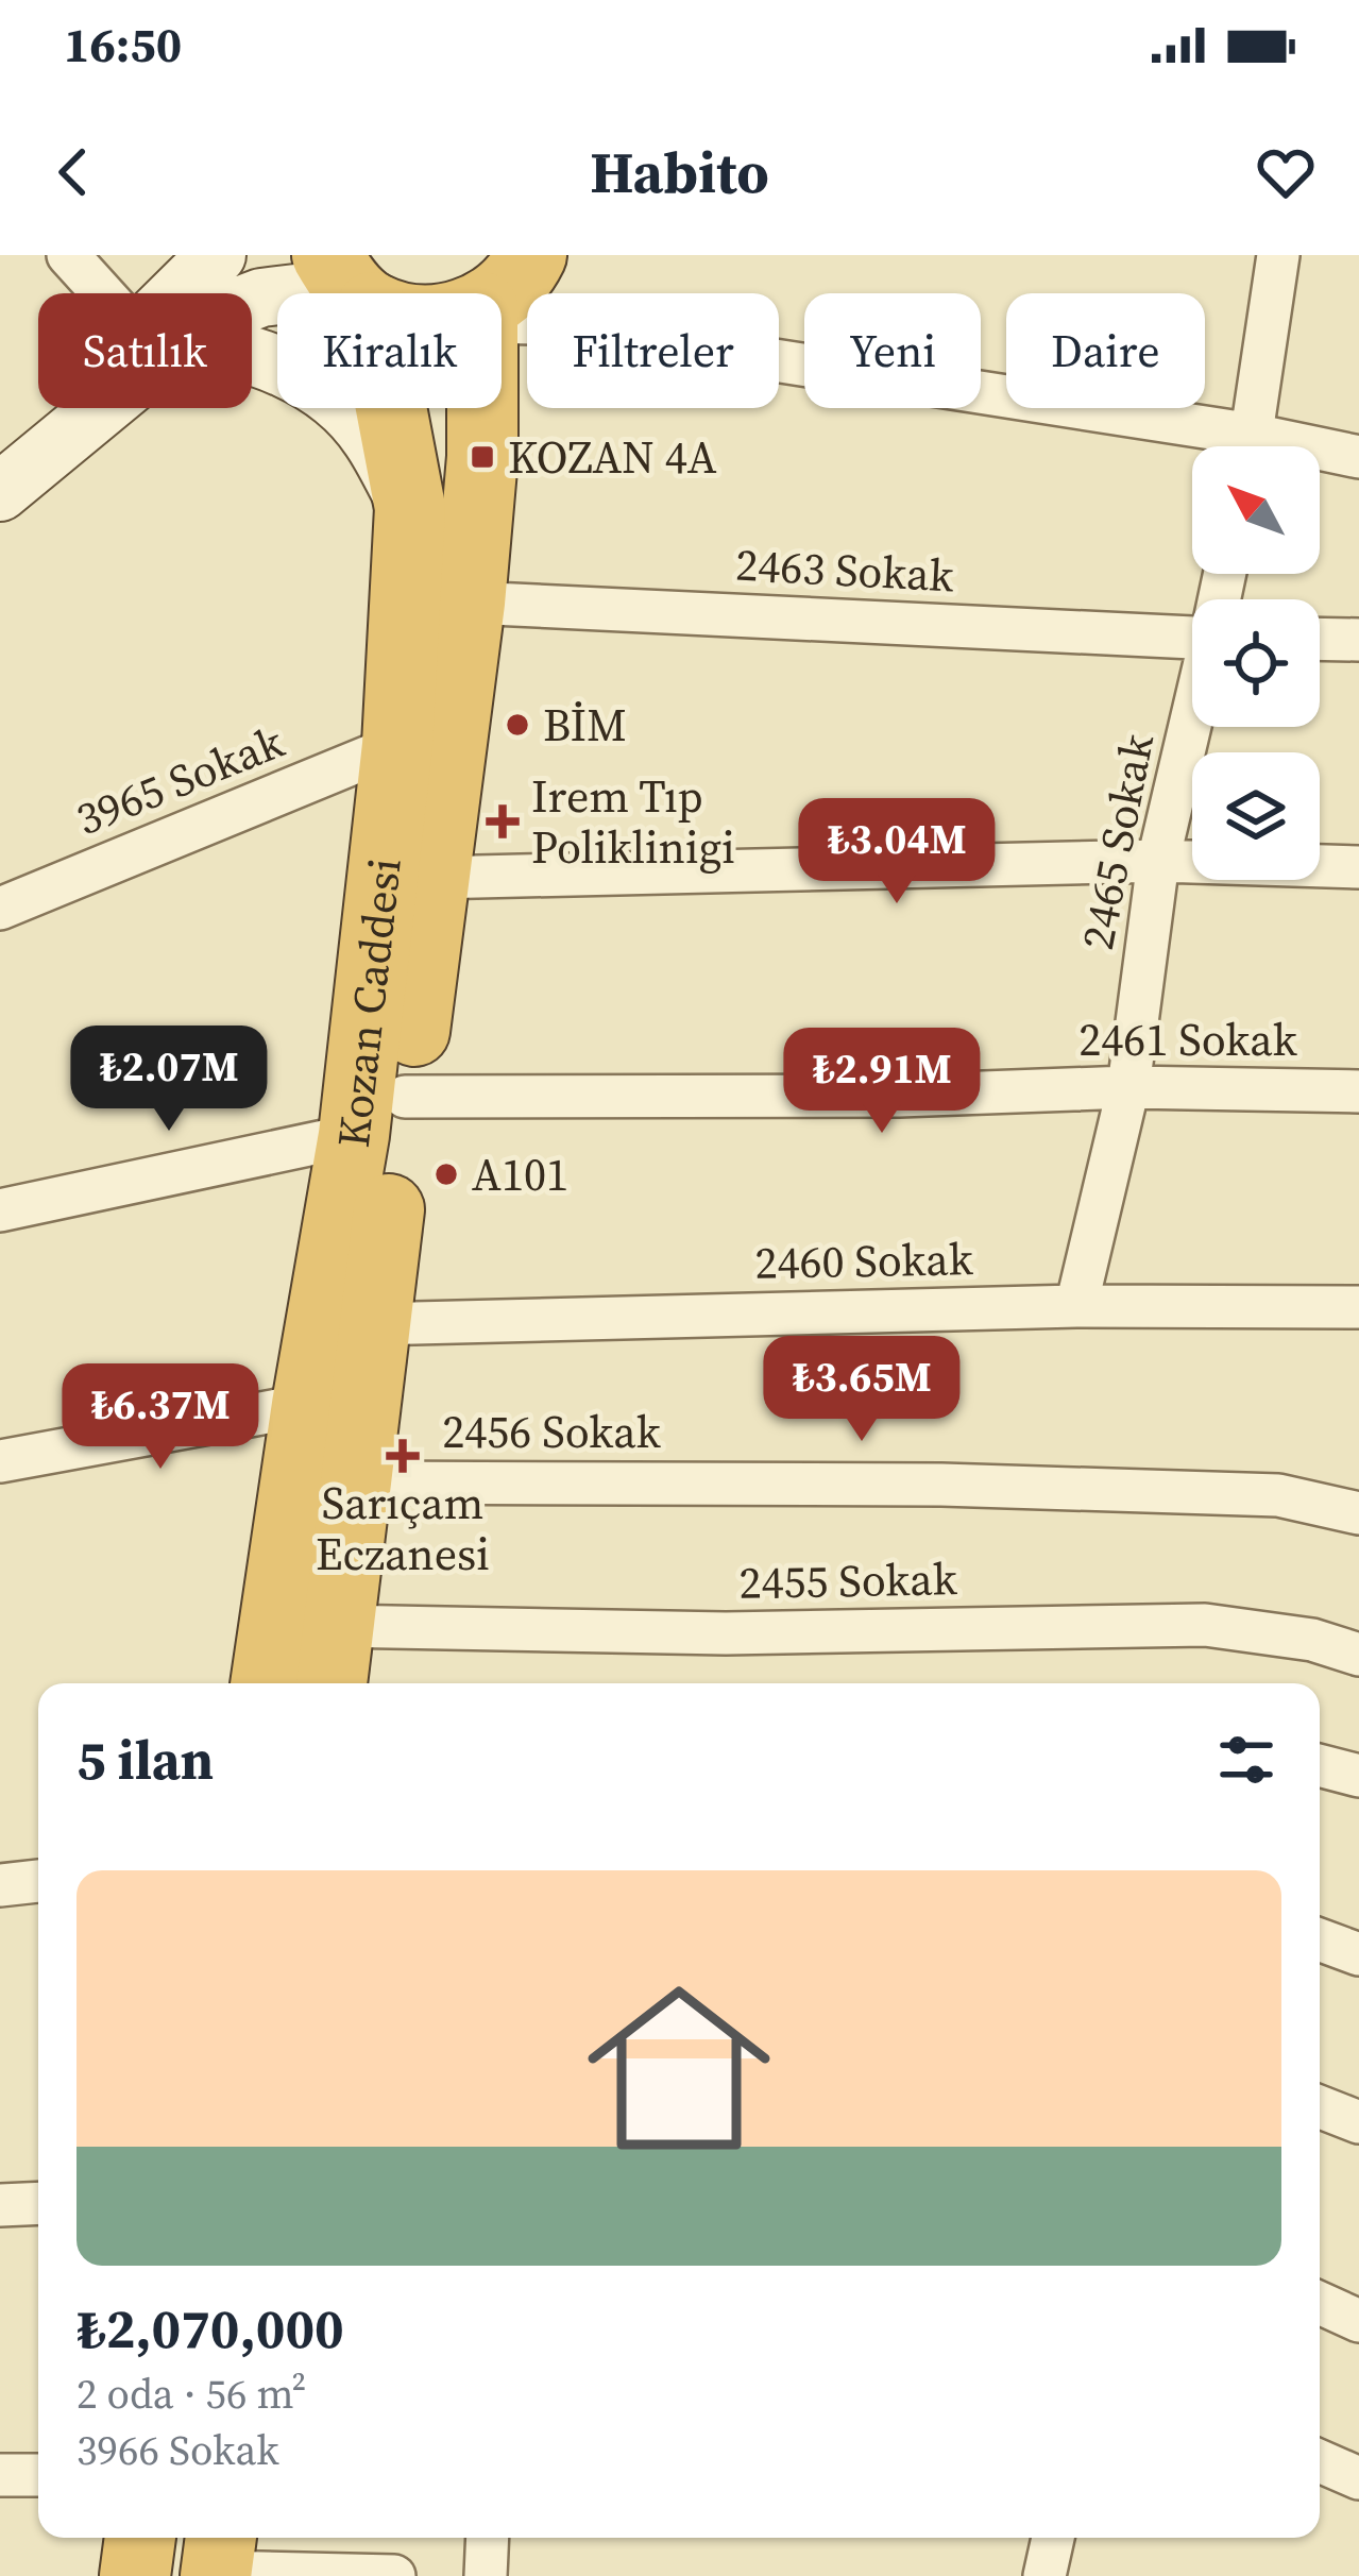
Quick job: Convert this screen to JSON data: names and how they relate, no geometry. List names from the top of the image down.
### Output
{
  "streets": {
    "highway": ["Kozan Caddesi"],
    "street": [
      "2463 Sokak",
      "3965 Sokak",
      "2465 Sokak",
      "2461 Sokak",
      "2460 Sokak",
      "2456 Sokak",
      "2455 Sokak"
    ]
  },
  "crossings": [
    ["2463 Sokak", "Kozan Caddesi"],
    ["3965 Sokak", "Kozan Caddesi"],
    ["2465 Sokak", "2461 Sokak"],
    ["2465 Sokak", "2460 Sokak"],
    ["Kozan Caddesi", "2461 Sokak"],
    ["Kozan Caddesi", "2460 Sokak"],
    ["Kozan Caddesi", "2456 Sokak"],
    ["Kozan Caddesi", "2455 Sokak"]
  ],
  "places": {
    "transit": ["KOZAN 4A"],
    "other": ["BİM", "A101"],
    "health": ["Irem Tıp Poliklinigi", "Sarıçam Eczanesi"]
  },
  "north": "top left",
  "page": {
    "status": "16:50",
    "header": "Habito",
    "chip": [
      "Satılık",
      "Kiralık",
      "Filtreler",
      "Yeni",
      "Daire"
    ],
    "price": [
      "₺3.04M",
      "₺2.07M",
      "₺2.91M",
      "₺3.65M",
      "₺6.37M"
    ],
    "heading": "5 ilan",
    "list": [
      {
        "name": "₺2,070,000",
        "note": "2 oda · 56 m² · 3966 Sokak"
      }
    ]
  }
}
